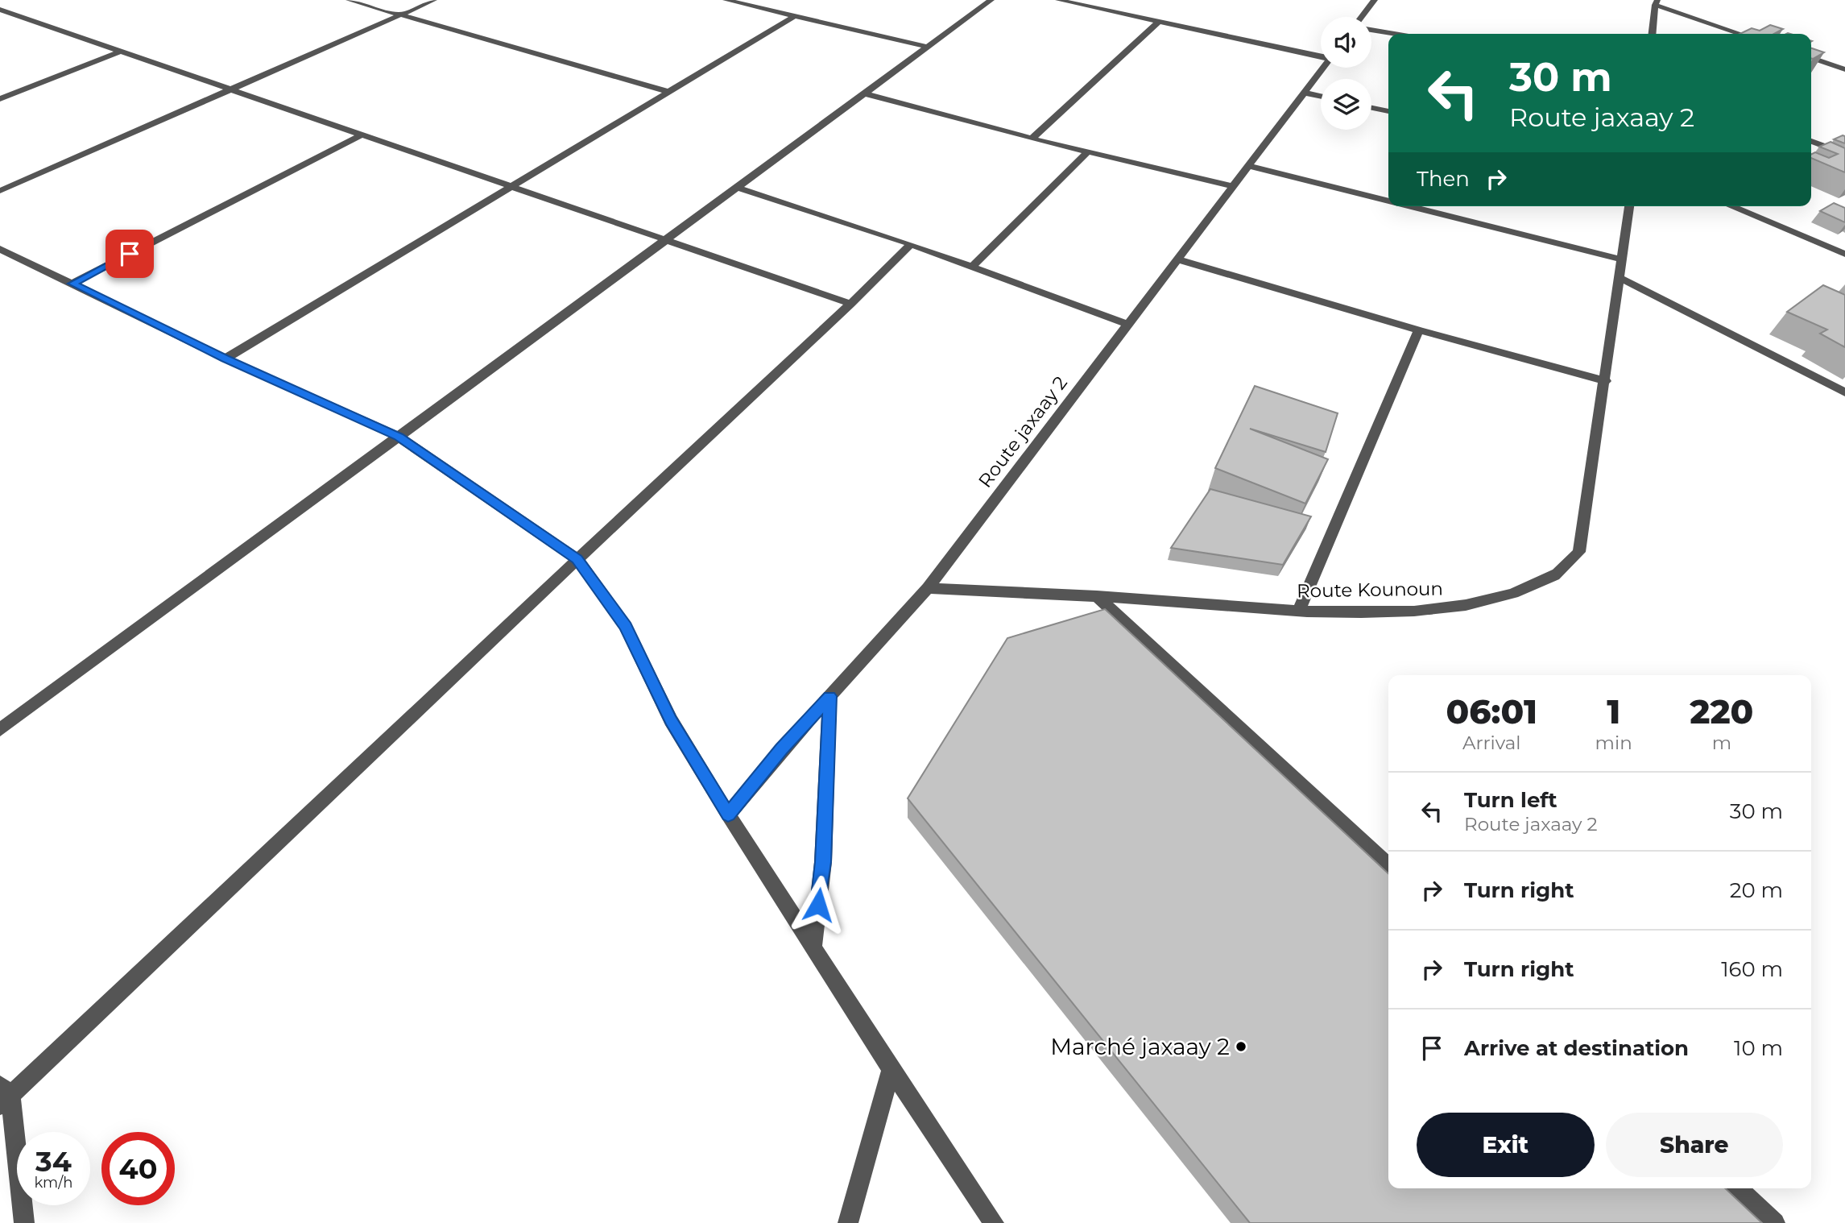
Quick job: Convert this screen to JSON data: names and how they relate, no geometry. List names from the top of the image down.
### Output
{
  "streets": {
    "street": ["Route jaxaay 2", "Route Kounoun"]
  },
  "crossings": [
    ["Route jaxaay 2", "Route Kounoun"]
  ],
  "places": ["Marché jaxaay 2"],
  "page": {
    "turn": ["30 m", "Route jaxaay 2"],
    "then": "Then",
    "eta": [
      "06:01",
      "Arrival",
      "1",
      "min",
      "220",
      "m"
    ],
    "list": [
      {
        "name": "Turn left",
        "note": "Route jaxaay 2",
        "value": "30 m"
      },
      {
        "name": "Turn right",
        "value": "20 m"
      },
      {
        "name": "Turn right",
        "value": "160 m"
      },
      {
        "name": "Arrive at destination",
        "value": "10 m"
      }
    ],
    "buttons": ["Exit", "Share"],
    "speed": "34 km/h",
    "limit": "40"
  }
}
